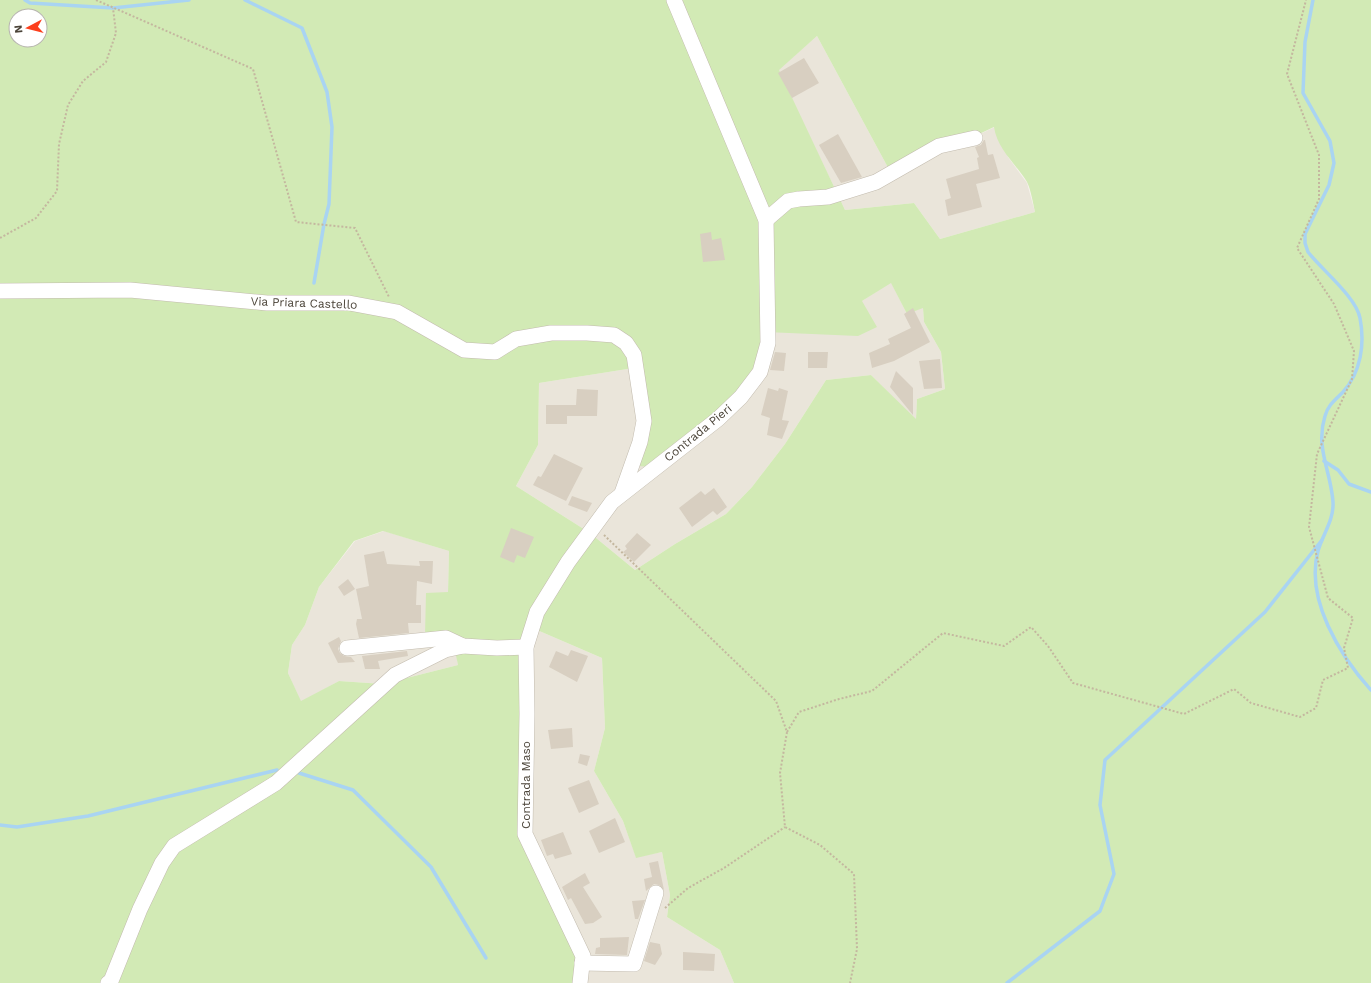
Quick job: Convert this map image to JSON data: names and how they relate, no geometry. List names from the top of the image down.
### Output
{
  "streets": {
    "street": ["Via Priara Castello", "Contrada Pieri", "Contrada Maso"]
  },
  "crossings": [
    ["Via Priara Castello", "Contrada Pieri"],
    ["Contrada Pieri", "Contrada Maso"]
  ],
  "north": "left"
}
